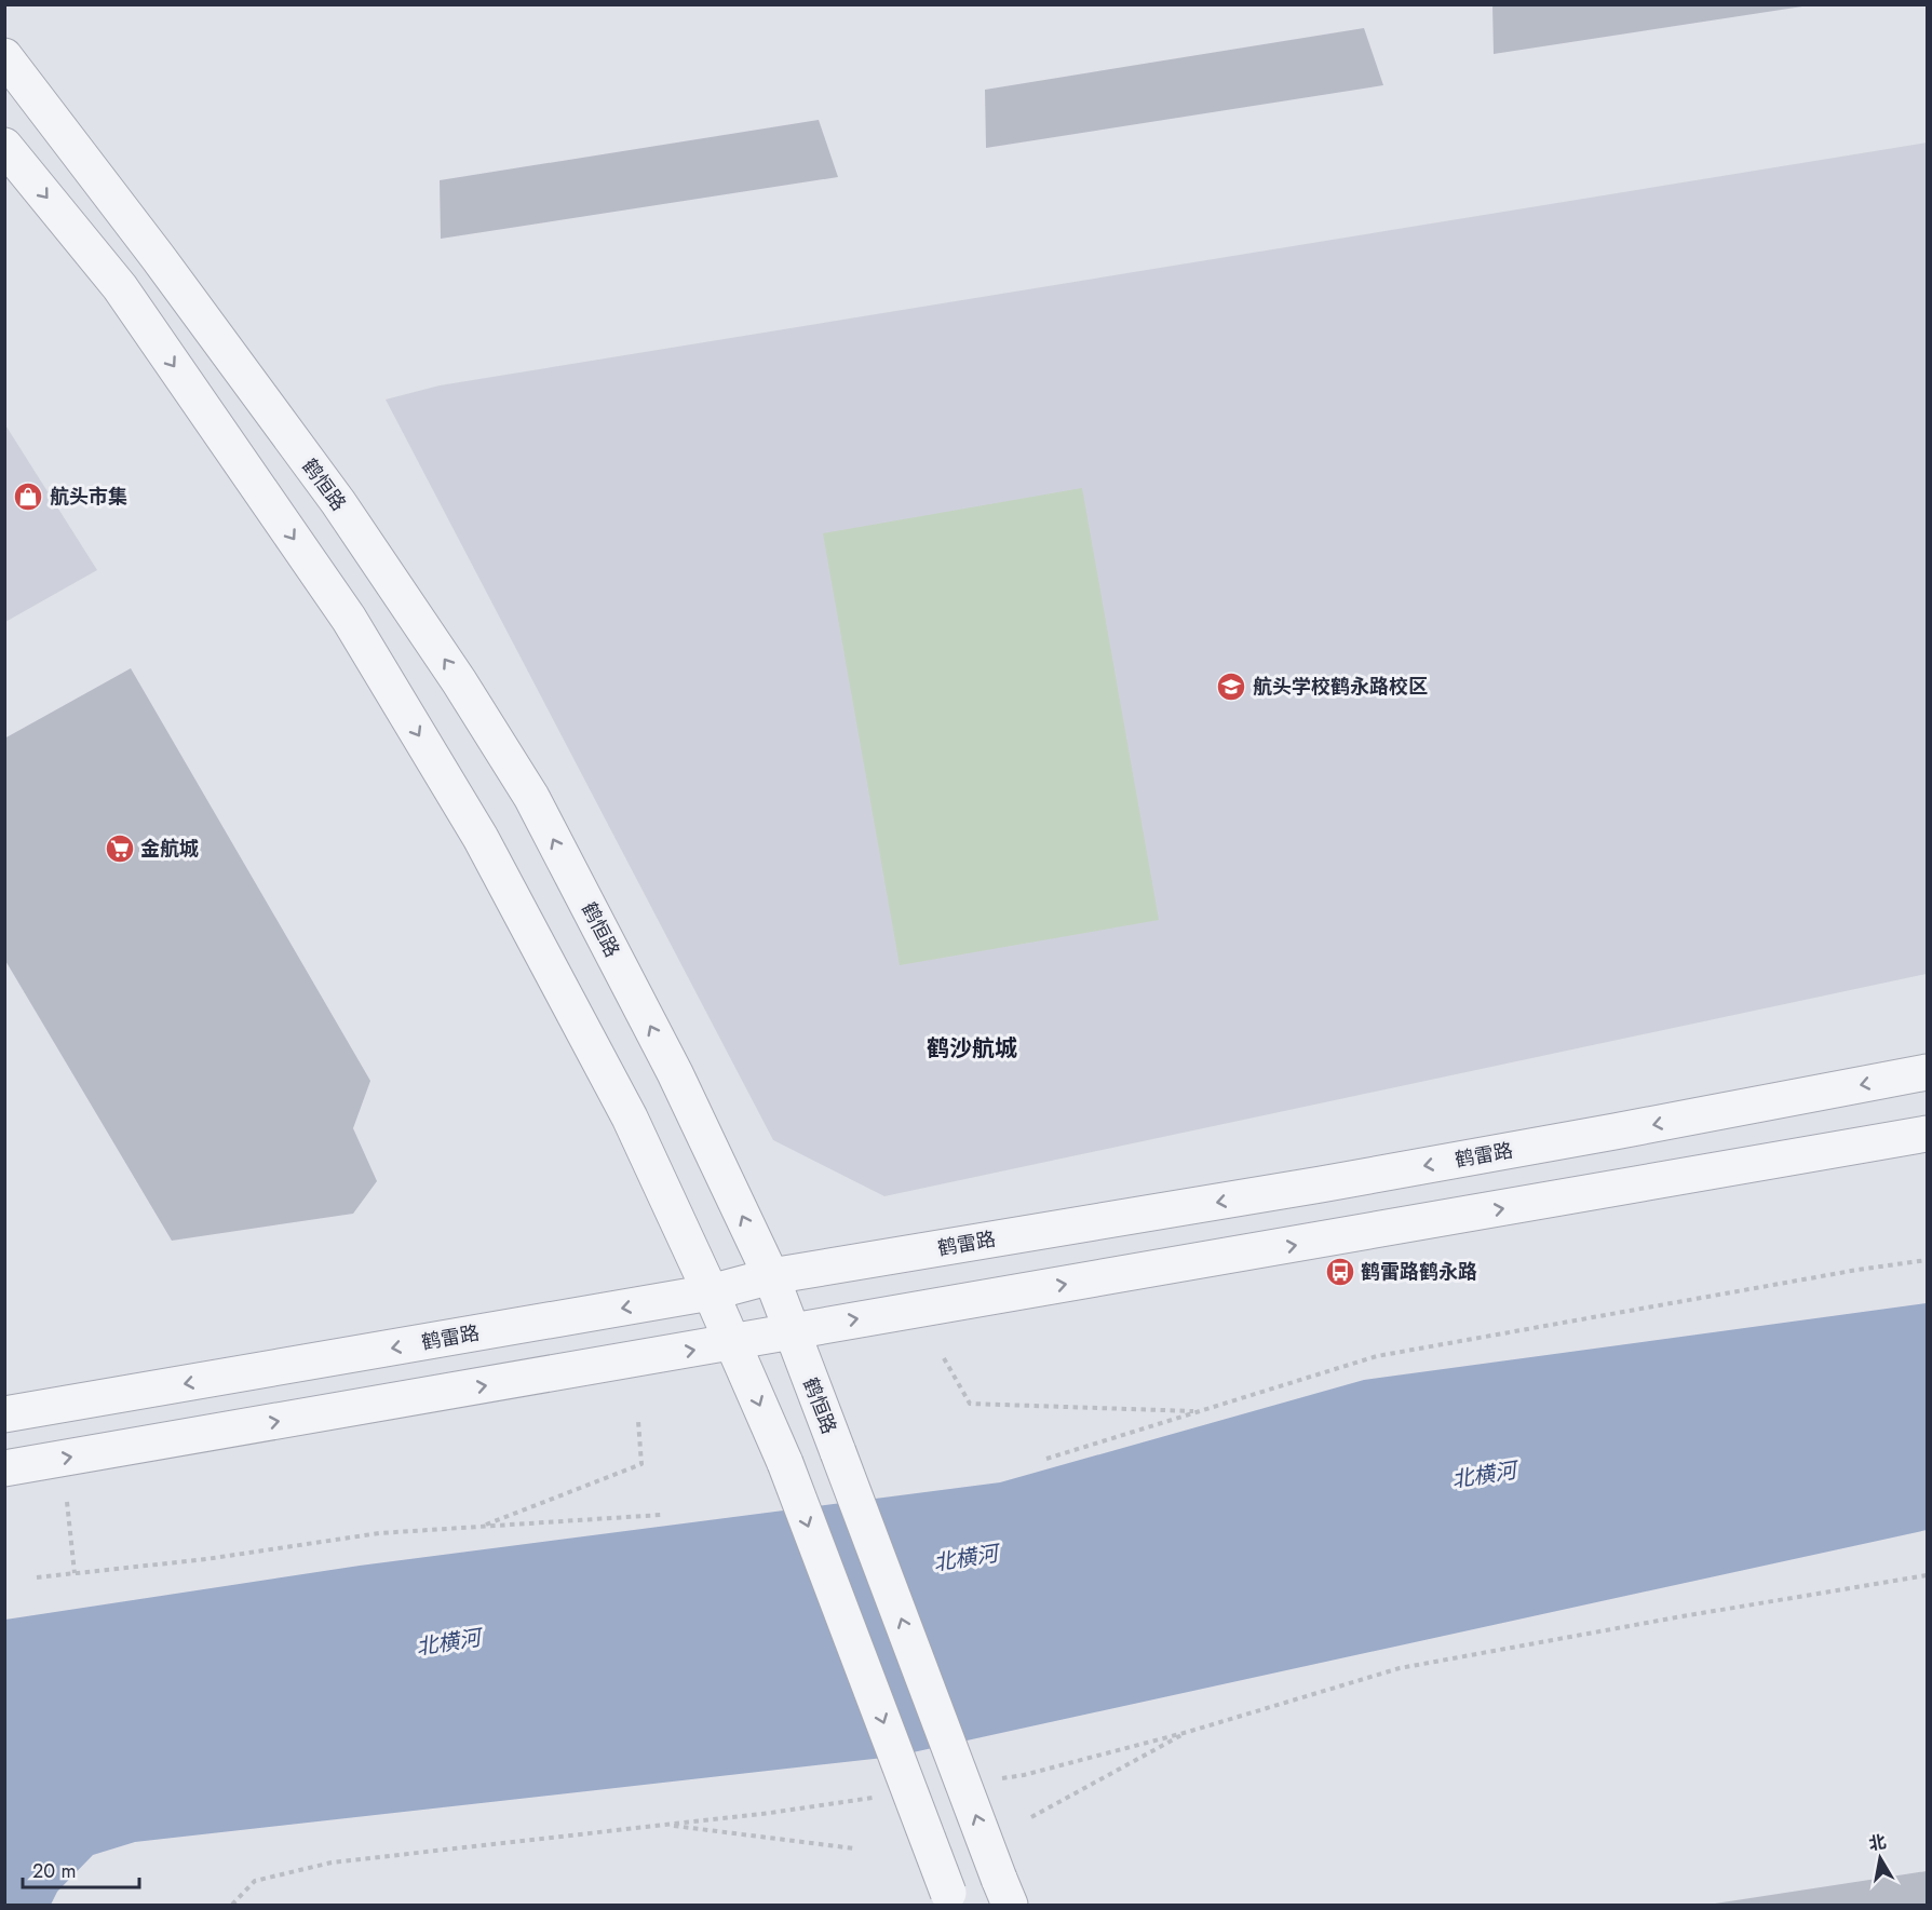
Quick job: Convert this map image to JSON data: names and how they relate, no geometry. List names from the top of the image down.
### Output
{
  "streets": {
    "street": ["鹤恒路", "鹤雷路"]
  },
  "crossings": [
    ["鹤恒路", "鹤雷路"]
  ],
  "districts": ["鹤沙航城"],
  "water": ["北横河"],
  "places": {
    "shop": ["航头市集"],
    "school or university": ["航头学校鹤永路校区"],
    "supermarket": ["金航城"],
    "bus stop": ["鹤雷路鹤永路"]
  },
  "scale_bar": "20 m",
  "north": "top"
}
